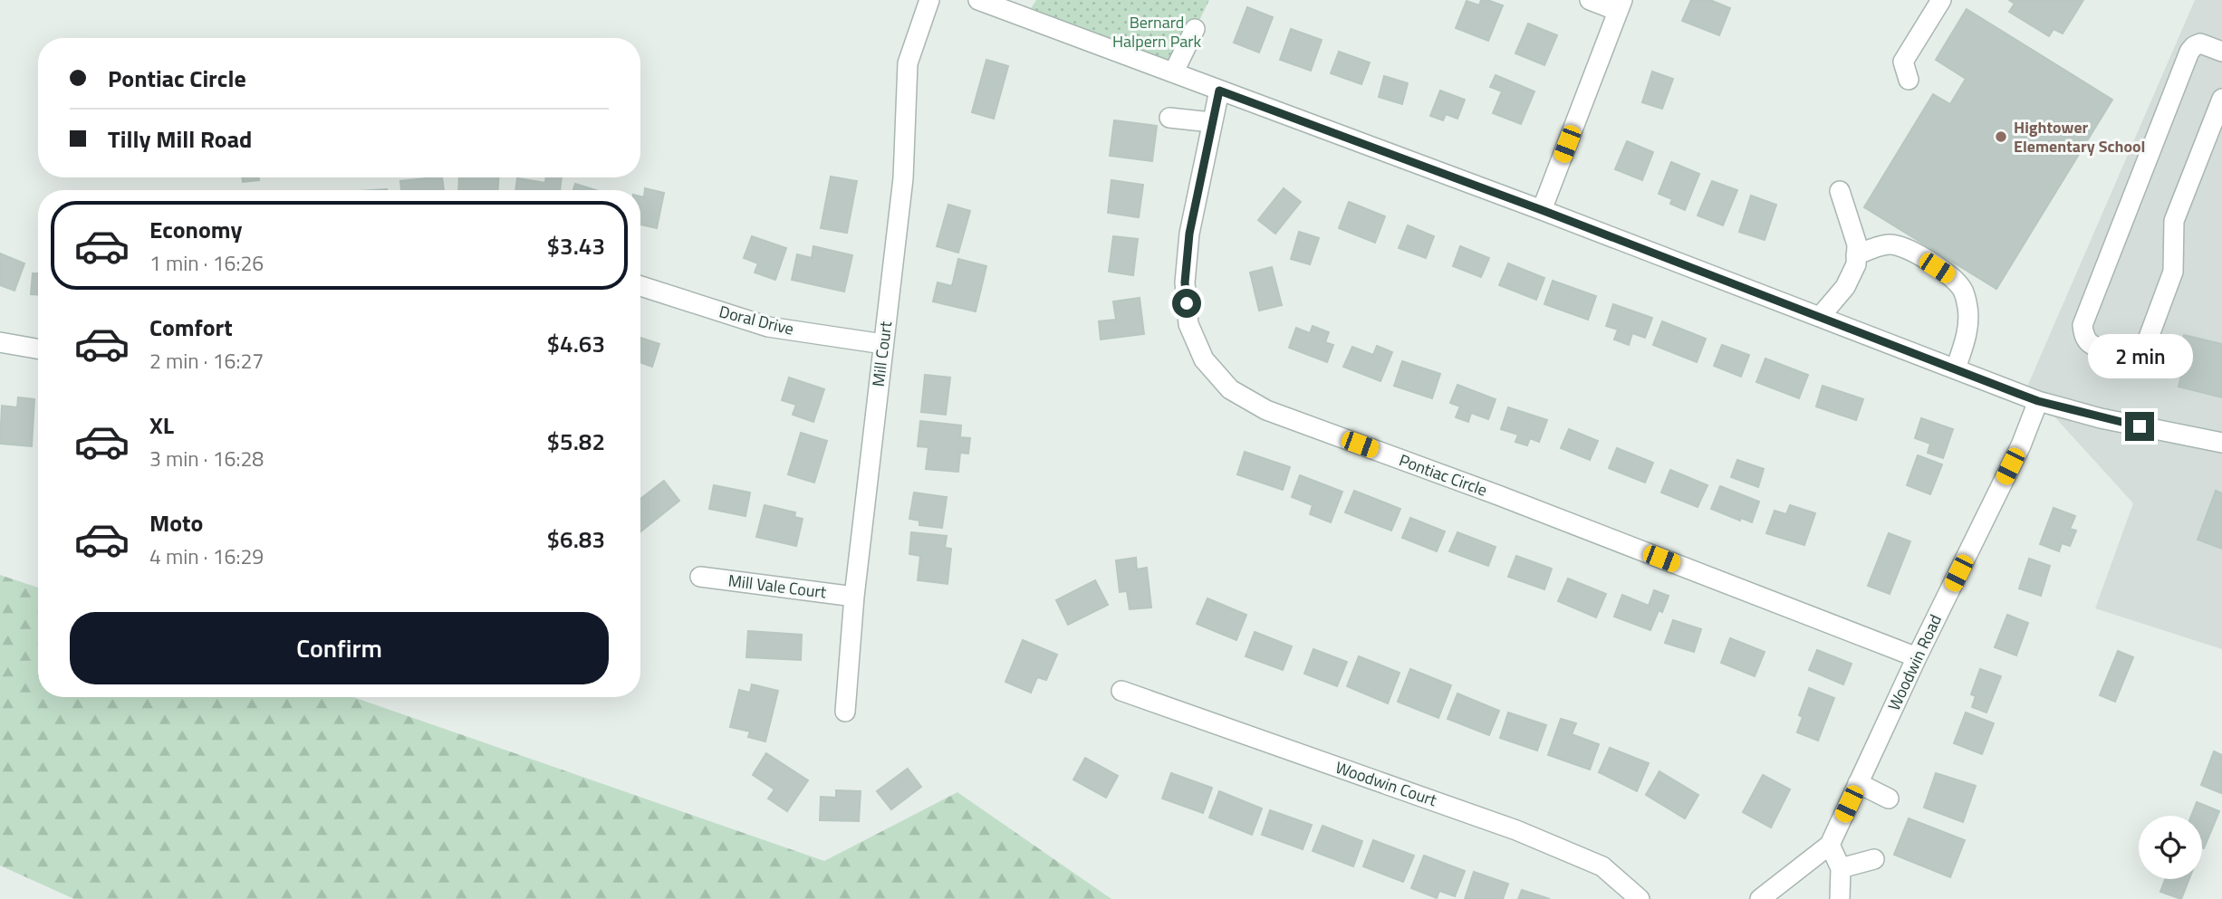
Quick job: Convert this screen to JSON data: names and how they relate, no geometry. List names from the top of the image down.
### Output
{
  "streets": {
    "street": [
      "Doral Drive",
      "Mill Court",
      "Pontiac Circle",
      "Mill Vale Court",
      "Woodwin Road",
      "Woodwin Court"
    ]
  },
  "crossings": [
    ["Doral Drive", "Mill Court"],
    ["Mill Court", "Mill Vale Court"],
    ["Pontiac Circle", "Woodwin Road"]
  ],
  "parks": ["Bernard Halpern Park"],
  "places": ["Hightower Elementary School"],
  "page": {
    "banner": ["Pontiac Circle", "Tilly Mill Road"],
    "list": [
      {
        "name": "Economy",
        "note": "1 min · 16:26",
        "value": "$3.43"
      },
      {
        "name": "Comfort",
        "note": "2 min · 16:27",
        "value": "$4.63"
      },
      {
        "name": "XL",
        "note": "3 min · 16:28",
        "value": "$5.82"
      },
      {
        "name": "Moto",
        "note": "4 min · 16:29",
        "value": "$6.83"
      }
    ],
    "bubble": "2 min",
    "buttons": "Confirm"
  }
}
